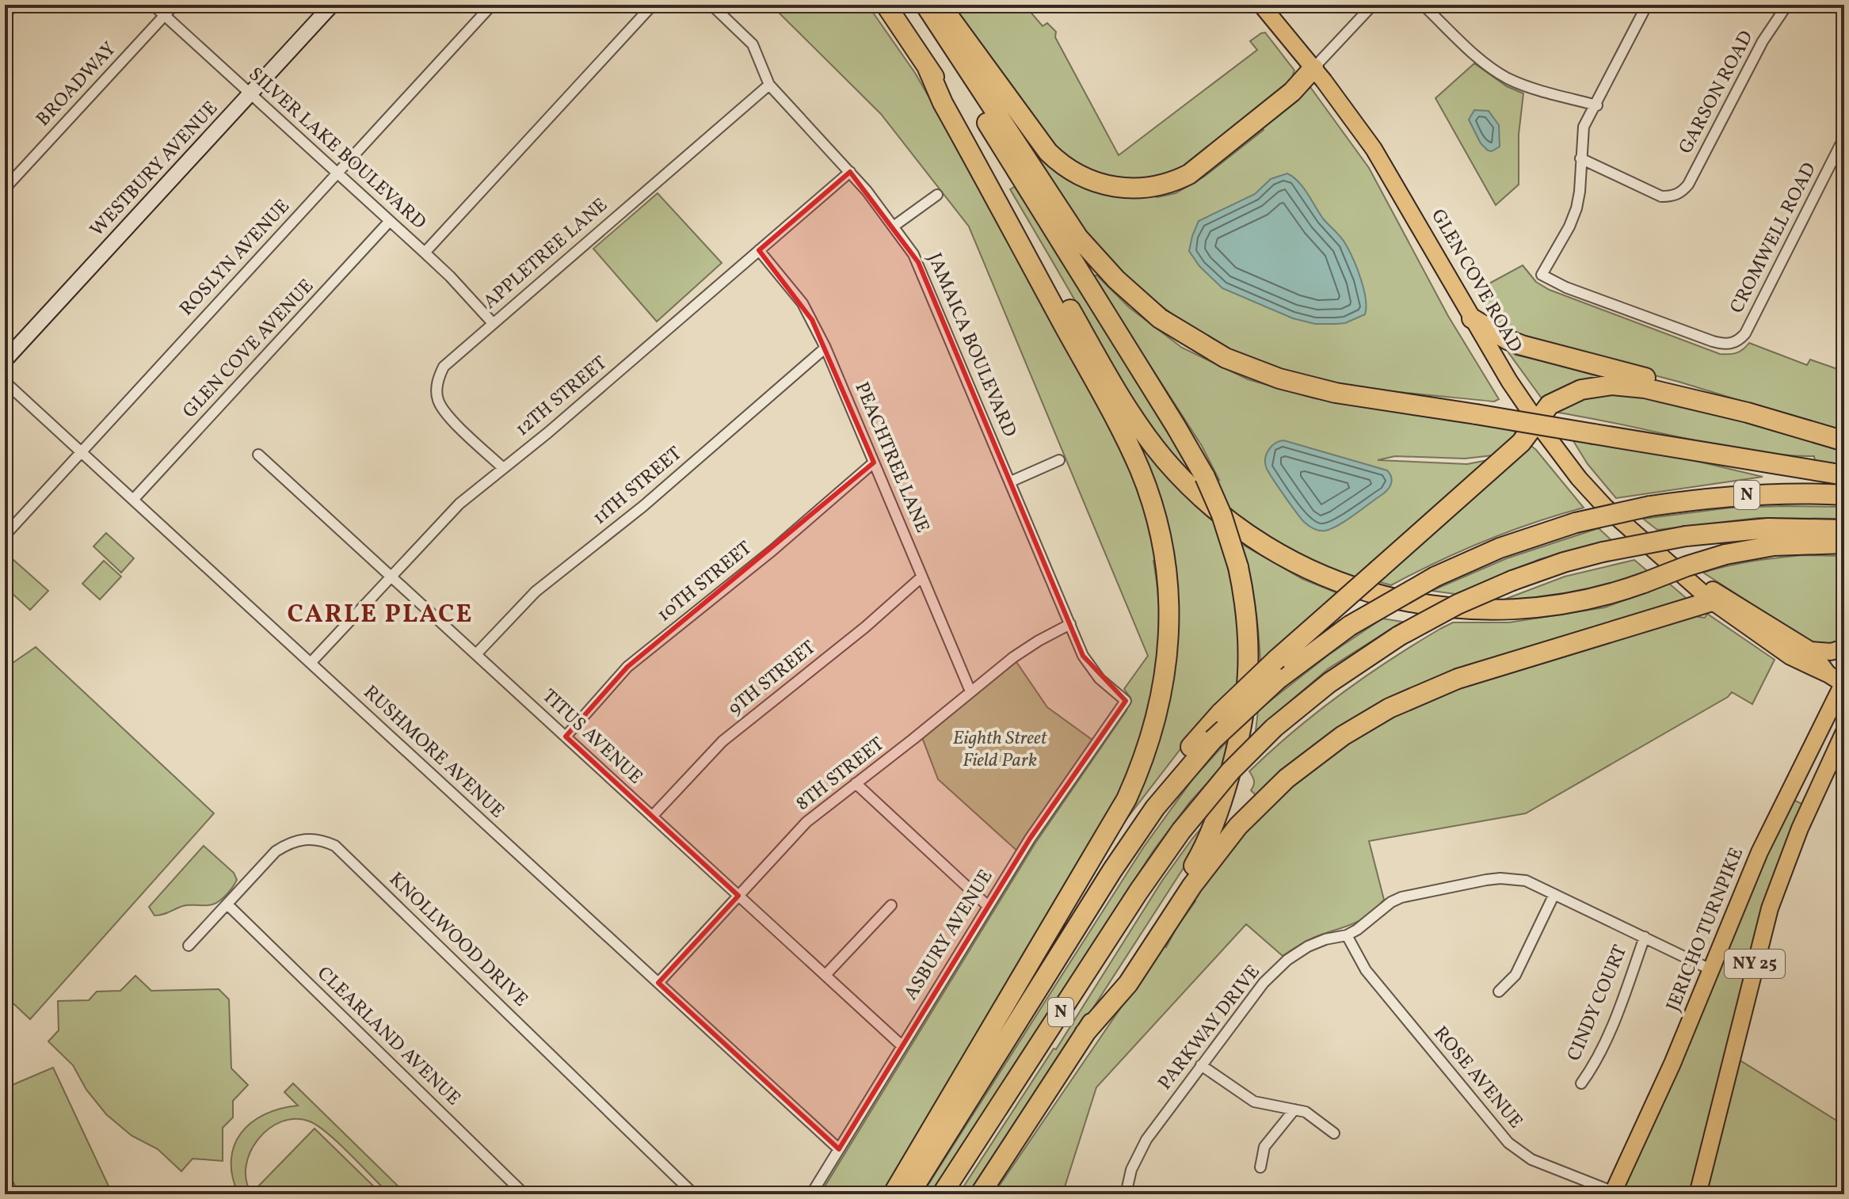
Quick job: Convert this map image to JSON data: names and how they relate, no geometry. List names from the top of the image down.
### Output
{
  "streets": {
    "highway": ["N"],
    "main road": [
      "WESTBURY AVENUE",
      "GLEN COVE ROAD",
      "JERICHO TURNPIKE",
      "NY 25"
    ],
    "street": [
      "BROADWAY",
      "GARSON ROAD",
      "SILVER LAKE BOULEVARD",
      "CROMWELL ROAD",
      "APPLETREE LANE",
      "ROSLYN AVENUE",
      "JAMAICA BOULEVARD",
      "GLEN COVE AVENUE",
      "12TH STREET",
      "PEACHTREE LANE",
      "11TH STREET",
      "10TH STREET",
      "9TH STREET",
      "TITUS AVENUE",
      "RUSHMORE AVENUE",
      "8TH STREET",
      "ASBURY AVENUE",
      "KNOLLWOOD DRIVE",
      "CINDY COURT",
      "PARKWAY DRIVE",
      "CLEARLAND AVENUE",
      "ROSE AVENUE"
    ]
  },
  "crossings": [
    ["BROADWAY", "SILVER LAKE BOULEVARD"],
    ["GARSON ROAD", "CROMWELL ROAD"],
    ["SILVER LAKE BOULEVARD", "WESTBURY AVENUE"],
    ["SILVER LAKE BOULEVARD", "APPLETREE LANE"],
    ["SILVER LAKE BOULEVARD", "ROSLYN AVENUE"],
    ["SILVER LAKE BOULEVARD", "GLEN COVE AVENUE"],
    ["APPLETREE LANE", "JAMAICA BOULEVARD"],
    ["APPLETREE LANE", "12TH STREET"],
    ["ROSLYN AVENUE", "RUSHMORE AVENUE"],
    ["GLEN COVE ROAD", "JERICHO TURNPIKE"],
    ["JAMAICA BOULEVARD", "12TH STREET"],
    ["JAMAICA BOULEVARD", "8TH STREET"],
    ["JAMAICA BOULEVARD", "ASBURY AVENUE"],
    ["GLEN COVE AVENUE", "RUSHMORE AVENUE"],
    ["12TH STREET", "PEACHTREE LANE"],
    ["12TH STREET", "TITUS AVENUE"],
    ["12TH STREET", "RUSHMORE AVENUE"],
    ["PEACHTREE LANE", "11TH STREET"],
    ["PEACHTREE LANE", "10TH STREET"],
    ["PEACHTREE LANE", "9TH STREET"],
    ["PEACHTREE LANE", "8TH STREET"],
    ["11TH STREET", "TITUS AVENUE"],
    ["10TH STREET", "TITUS AVENUE"],
    ["9TH STREET", "TITUS AVENUE"],
    ["TITUS AVENUE", "8TH STREET"],
    ["TITUS AVENUE", "ASBURY AVENUE"],
    ["RUSHMORE AVENUE", "8TH STREET"],
    ["RUSHMORE AVENUE", "ASBURY AVENUE"],
    ["JERICHO TURNPIKE", "PARKWAY DRIVE"],
    ["JERICHO TURNPIKE", "ROSE AVENUE"],
    ["KNOLLWOOD DRIVE", "CLEARLAND AVENUE"],
    ["CINDY COURT", "PARKWAY DRIVE"],
    ["PARKWAY DRIVE", "ROSE AVENUE"]
  ],
  "districts": ["CARLE PLACE"],
  "parks": ["Eighth Street Field Park"]
}
